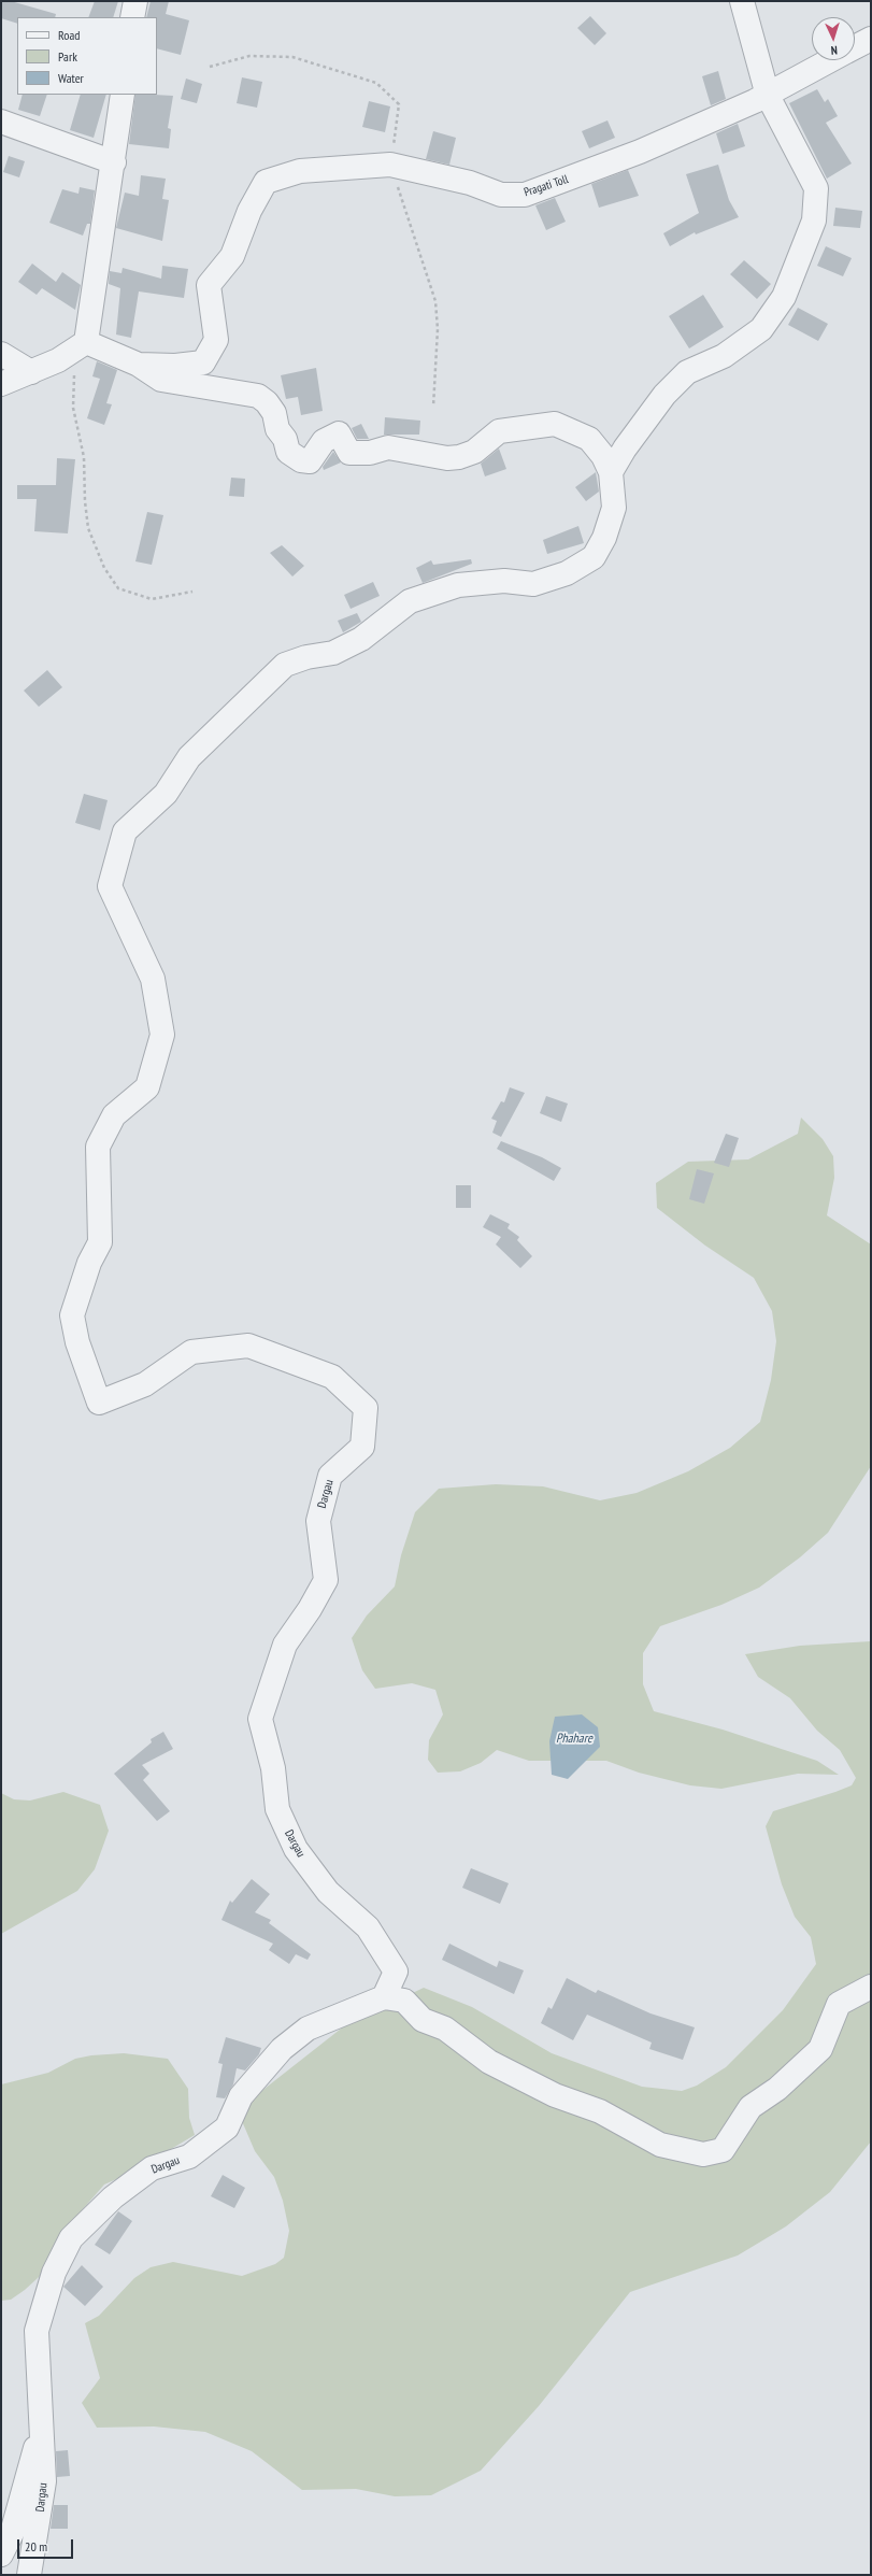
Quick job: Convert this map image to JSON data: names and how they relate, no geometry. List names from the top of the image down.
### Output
{
  "streets": {
    "street": ["Pragati Toll", "Dargau"]
  },
  "water": ["Phahare"],
  "legend": ["Road", "Park", "Water"],
  "scale_bar": "20 m",
  "north": "bottom"
}
